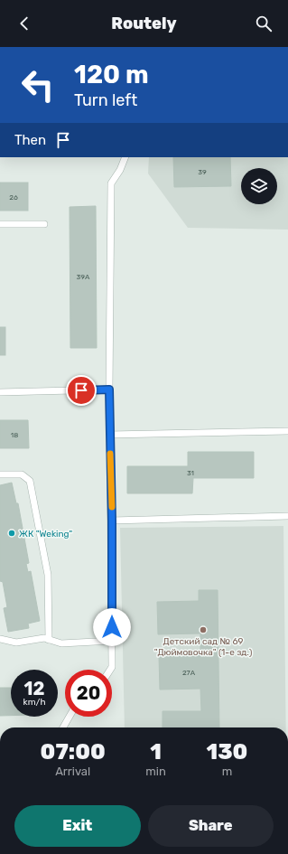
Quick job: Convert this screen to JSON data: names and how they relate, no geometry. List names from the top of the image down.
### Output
{
  "places": ["ЖК \"Weking\"", "Детский сад № 69 \"Дюймовочка\" (1-е зд.)"],
  "house_numbers": [
    "39",
    "26",
    "39А",
    "18",
    "31",
    "27А"
  ],
  "page": {
    "header": "Routely",
    "turn": ["120 m", "Turn left"],
    "then": "Then",
    "speed": "12 km/h",
    "limit": "20",
    "eta": [
      "07:00",
      "Arrival",
      "1",
      "min",
      "130",
      "m"
    ],
    "buttons": ["Exit", "Share"]
  }
}
